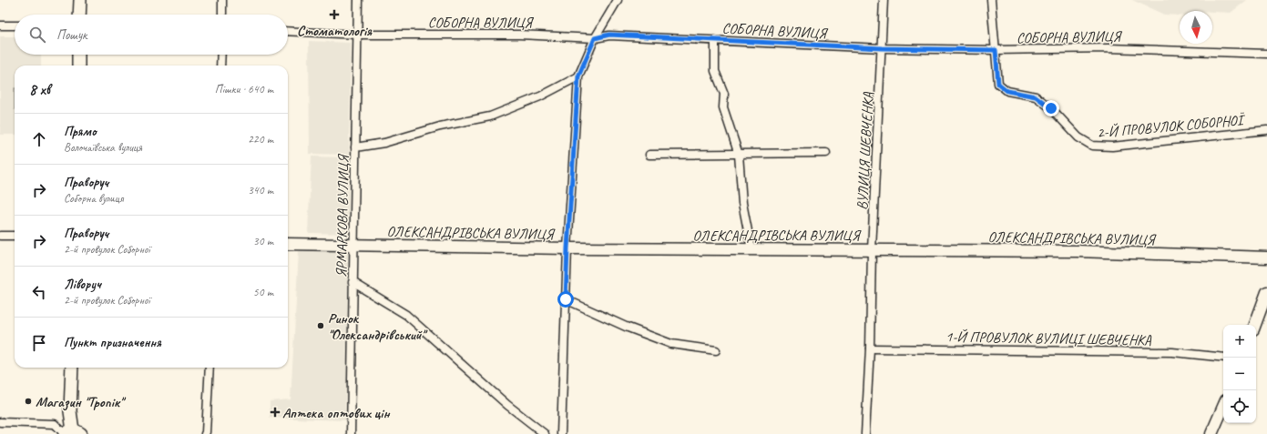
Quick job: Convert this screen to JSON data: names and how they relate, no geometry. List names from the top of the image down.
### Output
{
  "streets": {
    "main road": ["ОЛЕКСАНДРІВСЬКА ВУЛИЦЯ"],
    "street": [
      "СОБОРНА ВУЛИЦЯ",
      "2-Й ПРОВУЛОК СОБОРНОЇ",
      "ВУЛИЦЯ ШЕВЧЕНКА",
      "ЯРМАРКОВА ВУЛИЦЯ",
      "1-Й ПРОВУЛОК ВУЛИЦІ ШЕВЧЕНКА"
    ]
  },
  "crossings": [
    ["СОБОРНА ВУЛИЦЯ", "2-Й ПРОВУЛОК СОБОРНОЇ"],
    ["СОБОРНА ВУЛИЦЯ", "ВУЛИЦЯ ШЕВЧЕНКА"],
    ["СОБОРНА ВУЛИЦЯ", "ЯРМАРКОВА ВУЛИЦЯ"],
    ["ВУЛИЦЯ ШЕВЧЕНКА", "ОЛЕКСАНДРІВСЬКА ВУЛИЦЯ"],
    ["ВУЛИЦЯ ШЕВЧЕНКА", "1-Й ПРОВУЛОК ВУЛИЦІ ШЕВЧЕНКА"],
    ["ЯРМАРКОВА ВУЛИЦЯ", "ОЛЕКСАНДРІВСЬКА ВУЛИЦЯ"]
  ],
  "places": {
    "health": ["Стоматологія", "Аптека оптових цін"],
    "other": ["Ринок \"Олександрівський\"", "Магазин \"Тропік\""]
  },
  "north": "bottom",
  "page": {
    "search": "Пошук",
    "heading": ["8 хв", "Пішки · 640 m"],
    "list": [
      ["Прямо", "Волочаївська вулиця", "220 m"],
      ["Праворуч", "Соборна вулиця", "340 m"],
      ["Праворуч", "2-й провулок Соборної", "30 m"],
      ["Ліворуч", "2-й провулок Соборної", "50 m"],
      "Пункт призначення"
    ],
    "map_buttons": ["+", "−"]
  }
}
